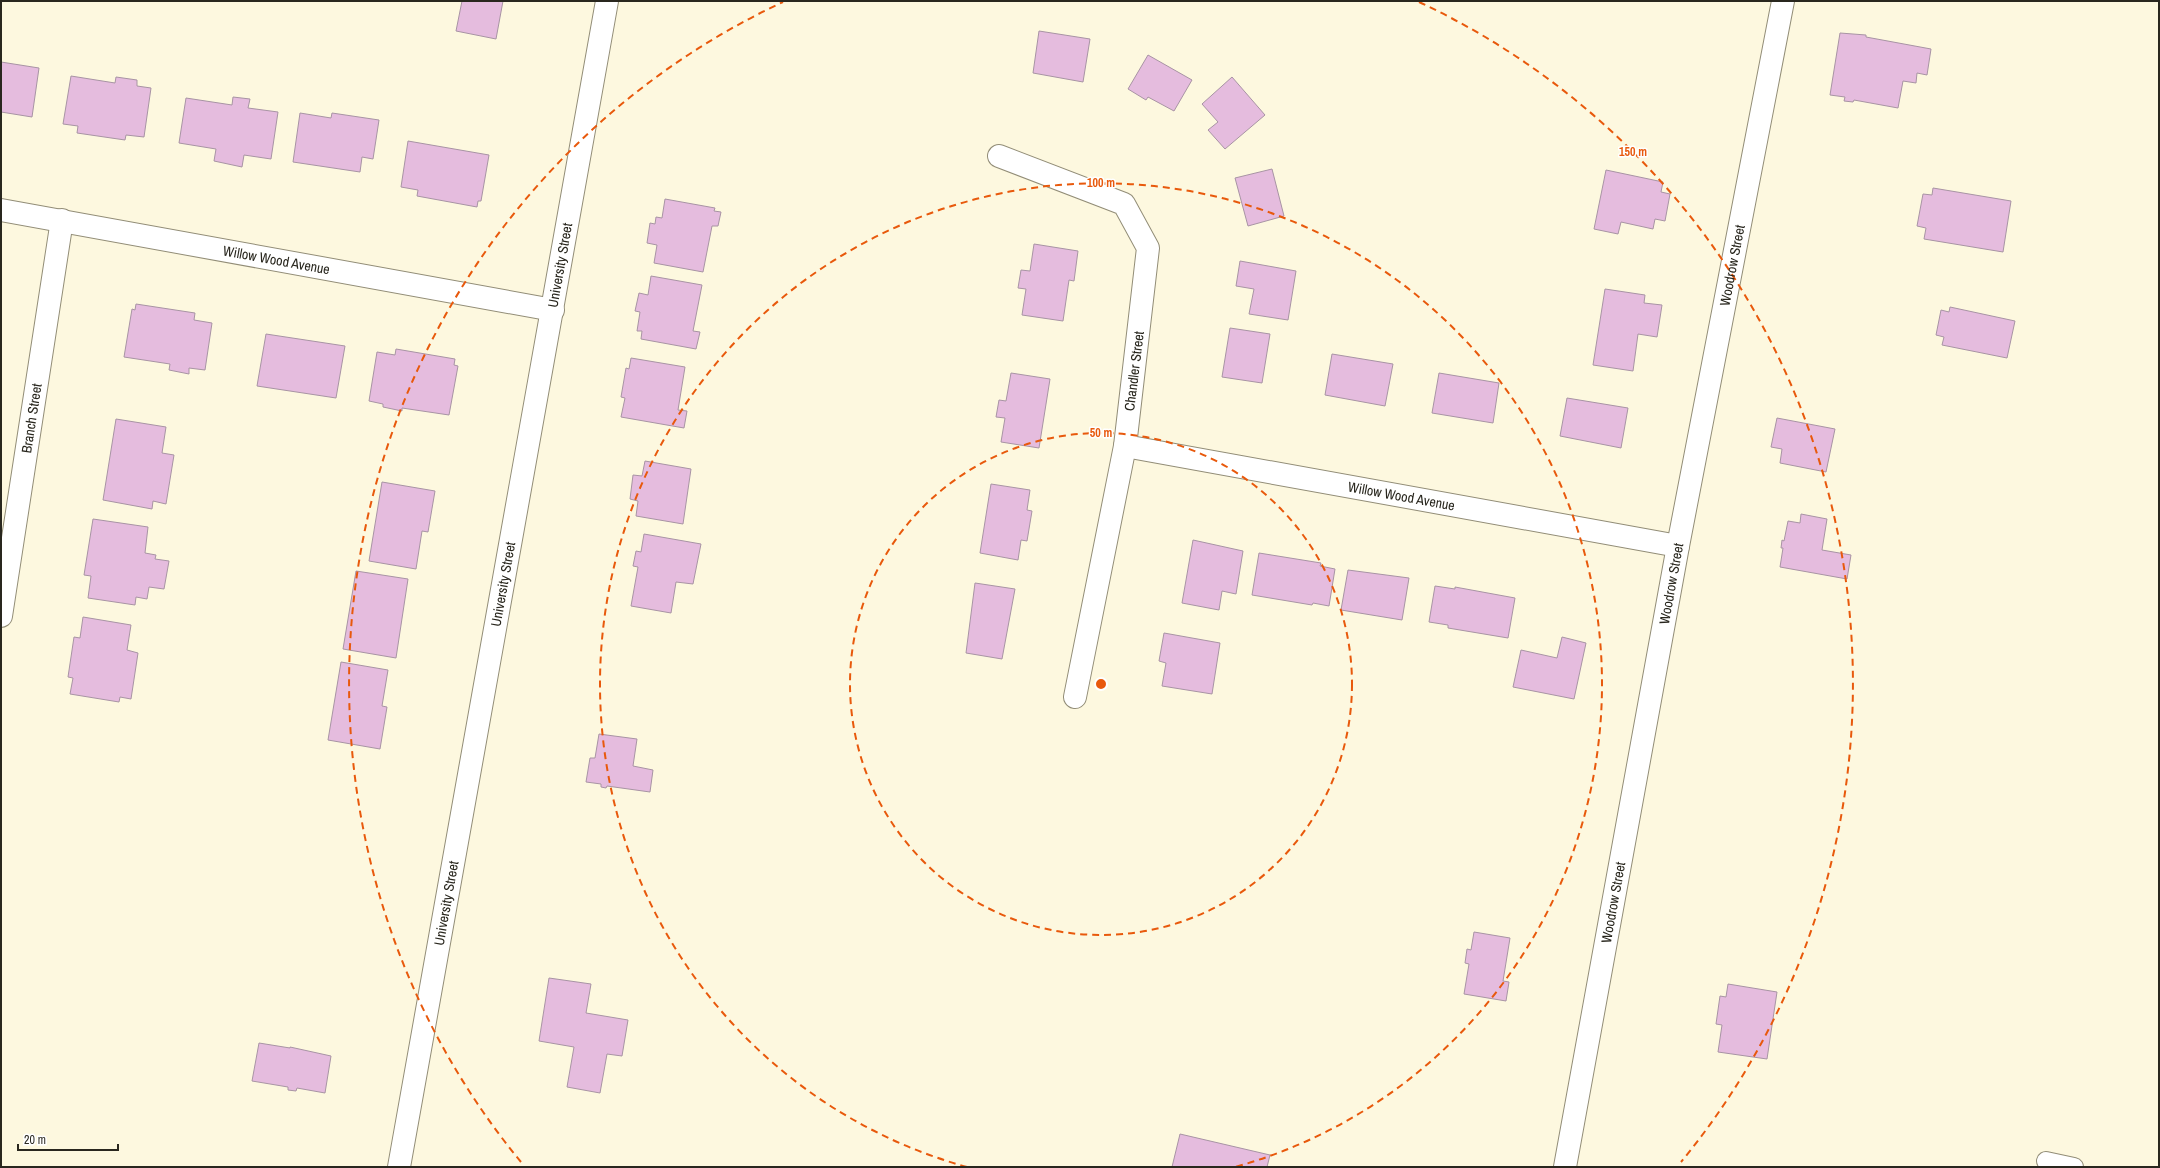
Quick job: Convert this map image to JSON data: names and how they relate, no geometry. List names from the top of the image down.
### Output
{
  "streets": {
    "street": [
      "Willow Wood Avenue",
      "University Street",
      "Woodrow Street",
      "Chandler Street",
      "Branch Street"
    ]
  },
  "crossings": [
    ["Willow Wood Avenue", "University Street"],
    ["Willow Wood Avenue", "Woodrow Street"],
    ["Willow Wood Avenue", "Chandler Street"],
    ["Willow Wood Avenue", "Branch Street"]
  ],
  "scale_bar": "20 m",
  "rings": ["150 m", "100 m", "50 m"]
}
